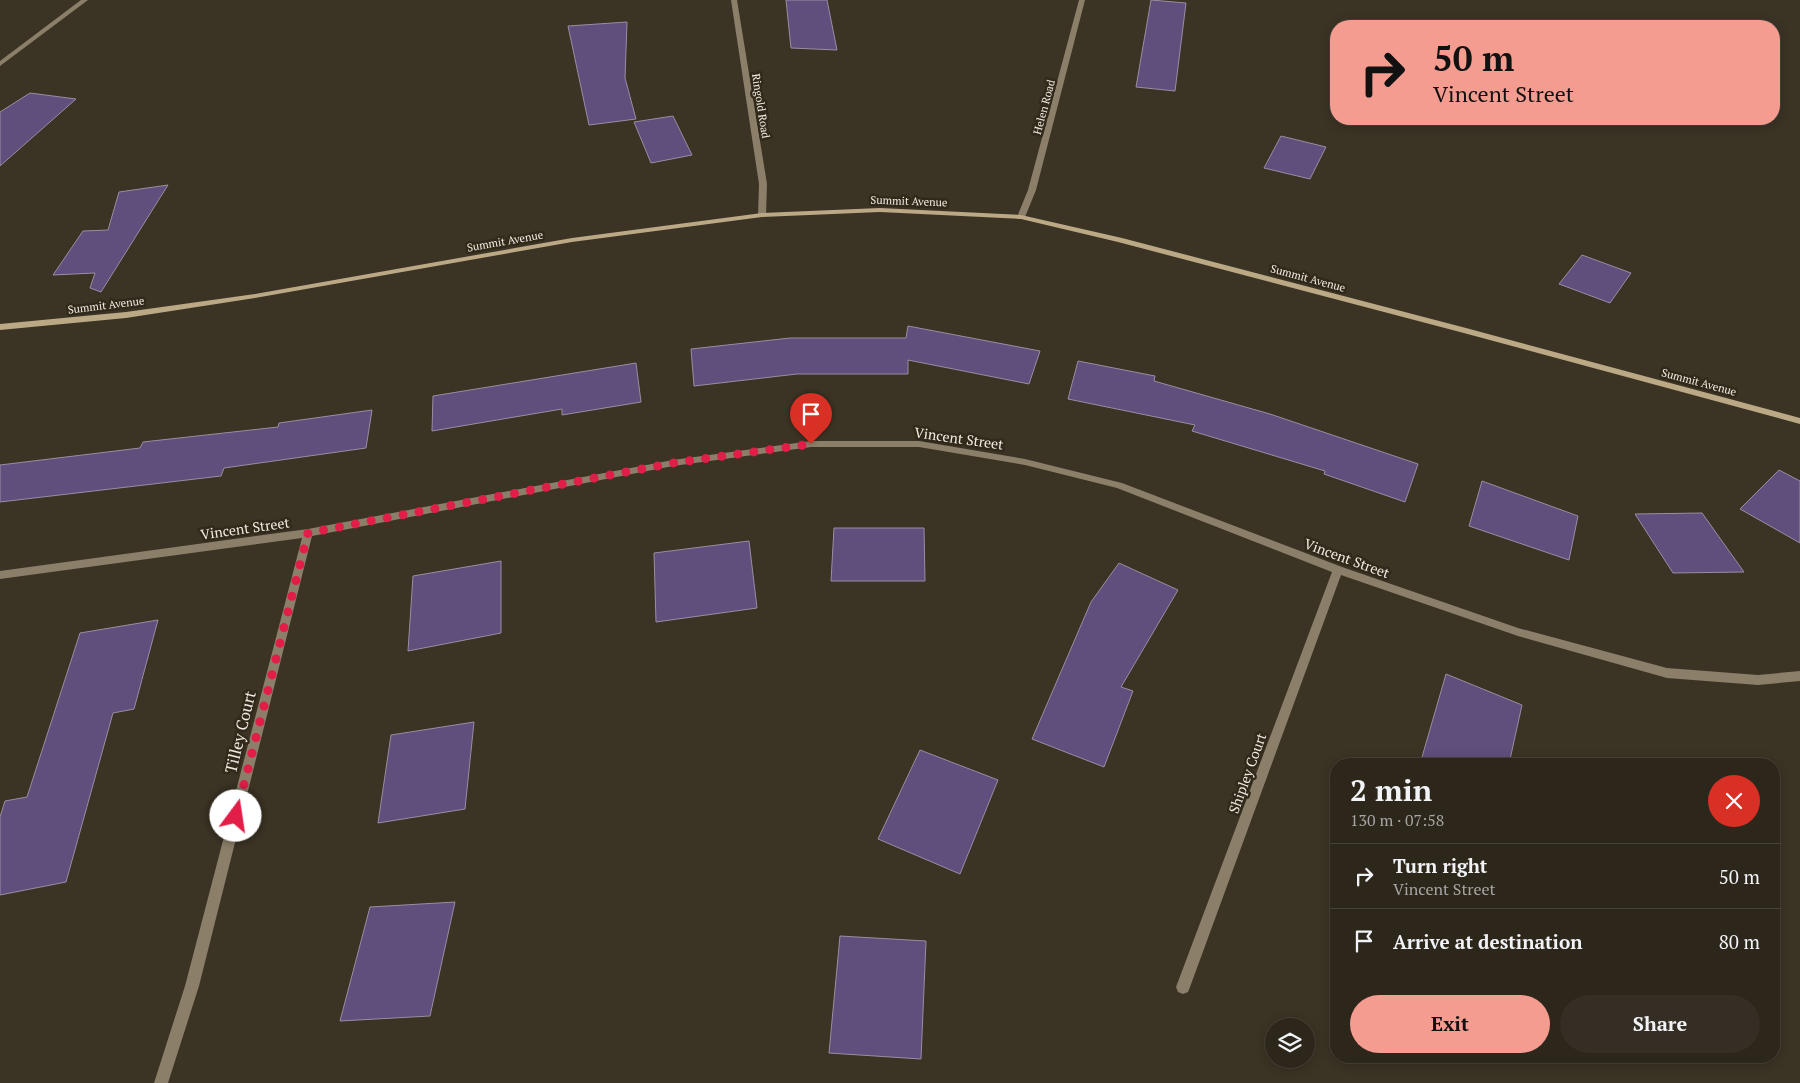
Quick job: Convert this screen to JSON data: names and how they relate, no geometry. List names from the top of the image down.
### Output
{
  "streets": {
    "main road": ["Summit Avenue"],
    "street": [
      "Ringold Road",
      "Helen Road",
      "Vincent Street",
      "Tilley Court",
      "Shipley Court"
    ]
  },
  "crossings": [
    ["Ringold Road", "Summit Avenue"],
    ["Helen Road", "Summit Avenue"],
    ["Vincent Street", "Tilley Court"],
    ["Vincent Street", "Shipley Court"]
  ],
  "page": {
    "turn": ["50 m", "Vincent Street"],
    "heading": ["2 min", "130 m · 07:58"],
    "list": [
      {
        "name": "Turn right",
        "note": "Vincent Street",
        "value": "50 m"
      },
      {
        "name": "Arrive at destination",
        "value": "80 m"
      }
    ],
    "buttons": ["Exit", "Share"]
  }
}
